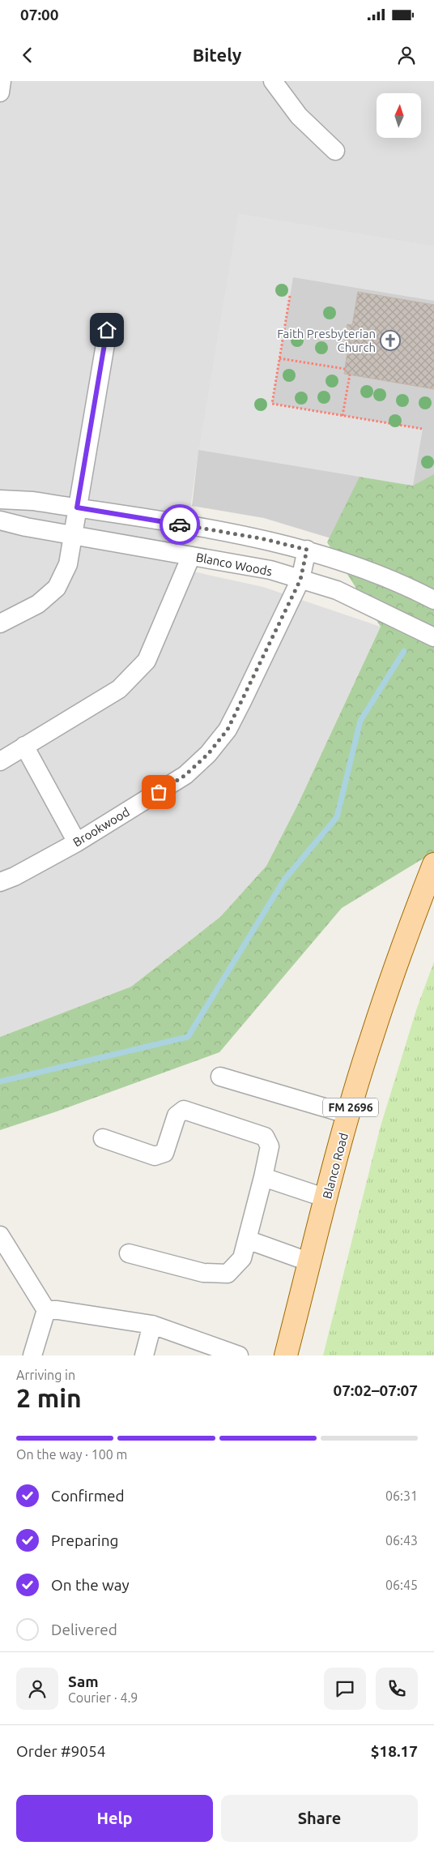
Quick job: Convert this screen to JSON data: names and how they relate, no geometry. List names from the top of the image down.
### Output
{
  "streets": {
    "main road": ["FM 2696", "Blanco Road"],
    "street": ["Blanco Woods", "Brookwood"]
  },
  "crossings": [
    ["Blanco Woods", "Brookwood"]
  ],
  "places": {
    "church": ["Faith Presbyterian Church"]
  },
  "north": "top",
  "page": {
    "status": "07:00",
    "header": "Bitely",
    "heading": ["2 min", "Arriving in", "07:02–07:07"],
    "panel": [
      "Sam",
      "Courier · 4.9",
      "Order #9054",
      "$18.17"
    ],
    "bar": "On the way · 100 m",
    "list": [
      ["Confirmed", "06:31"],
      ["Preparing", "06:43"],
      ["On the way", "06:45"],
      "Delivered"
    ],
    "buttons": ["Help", "Share"]
  }
}
